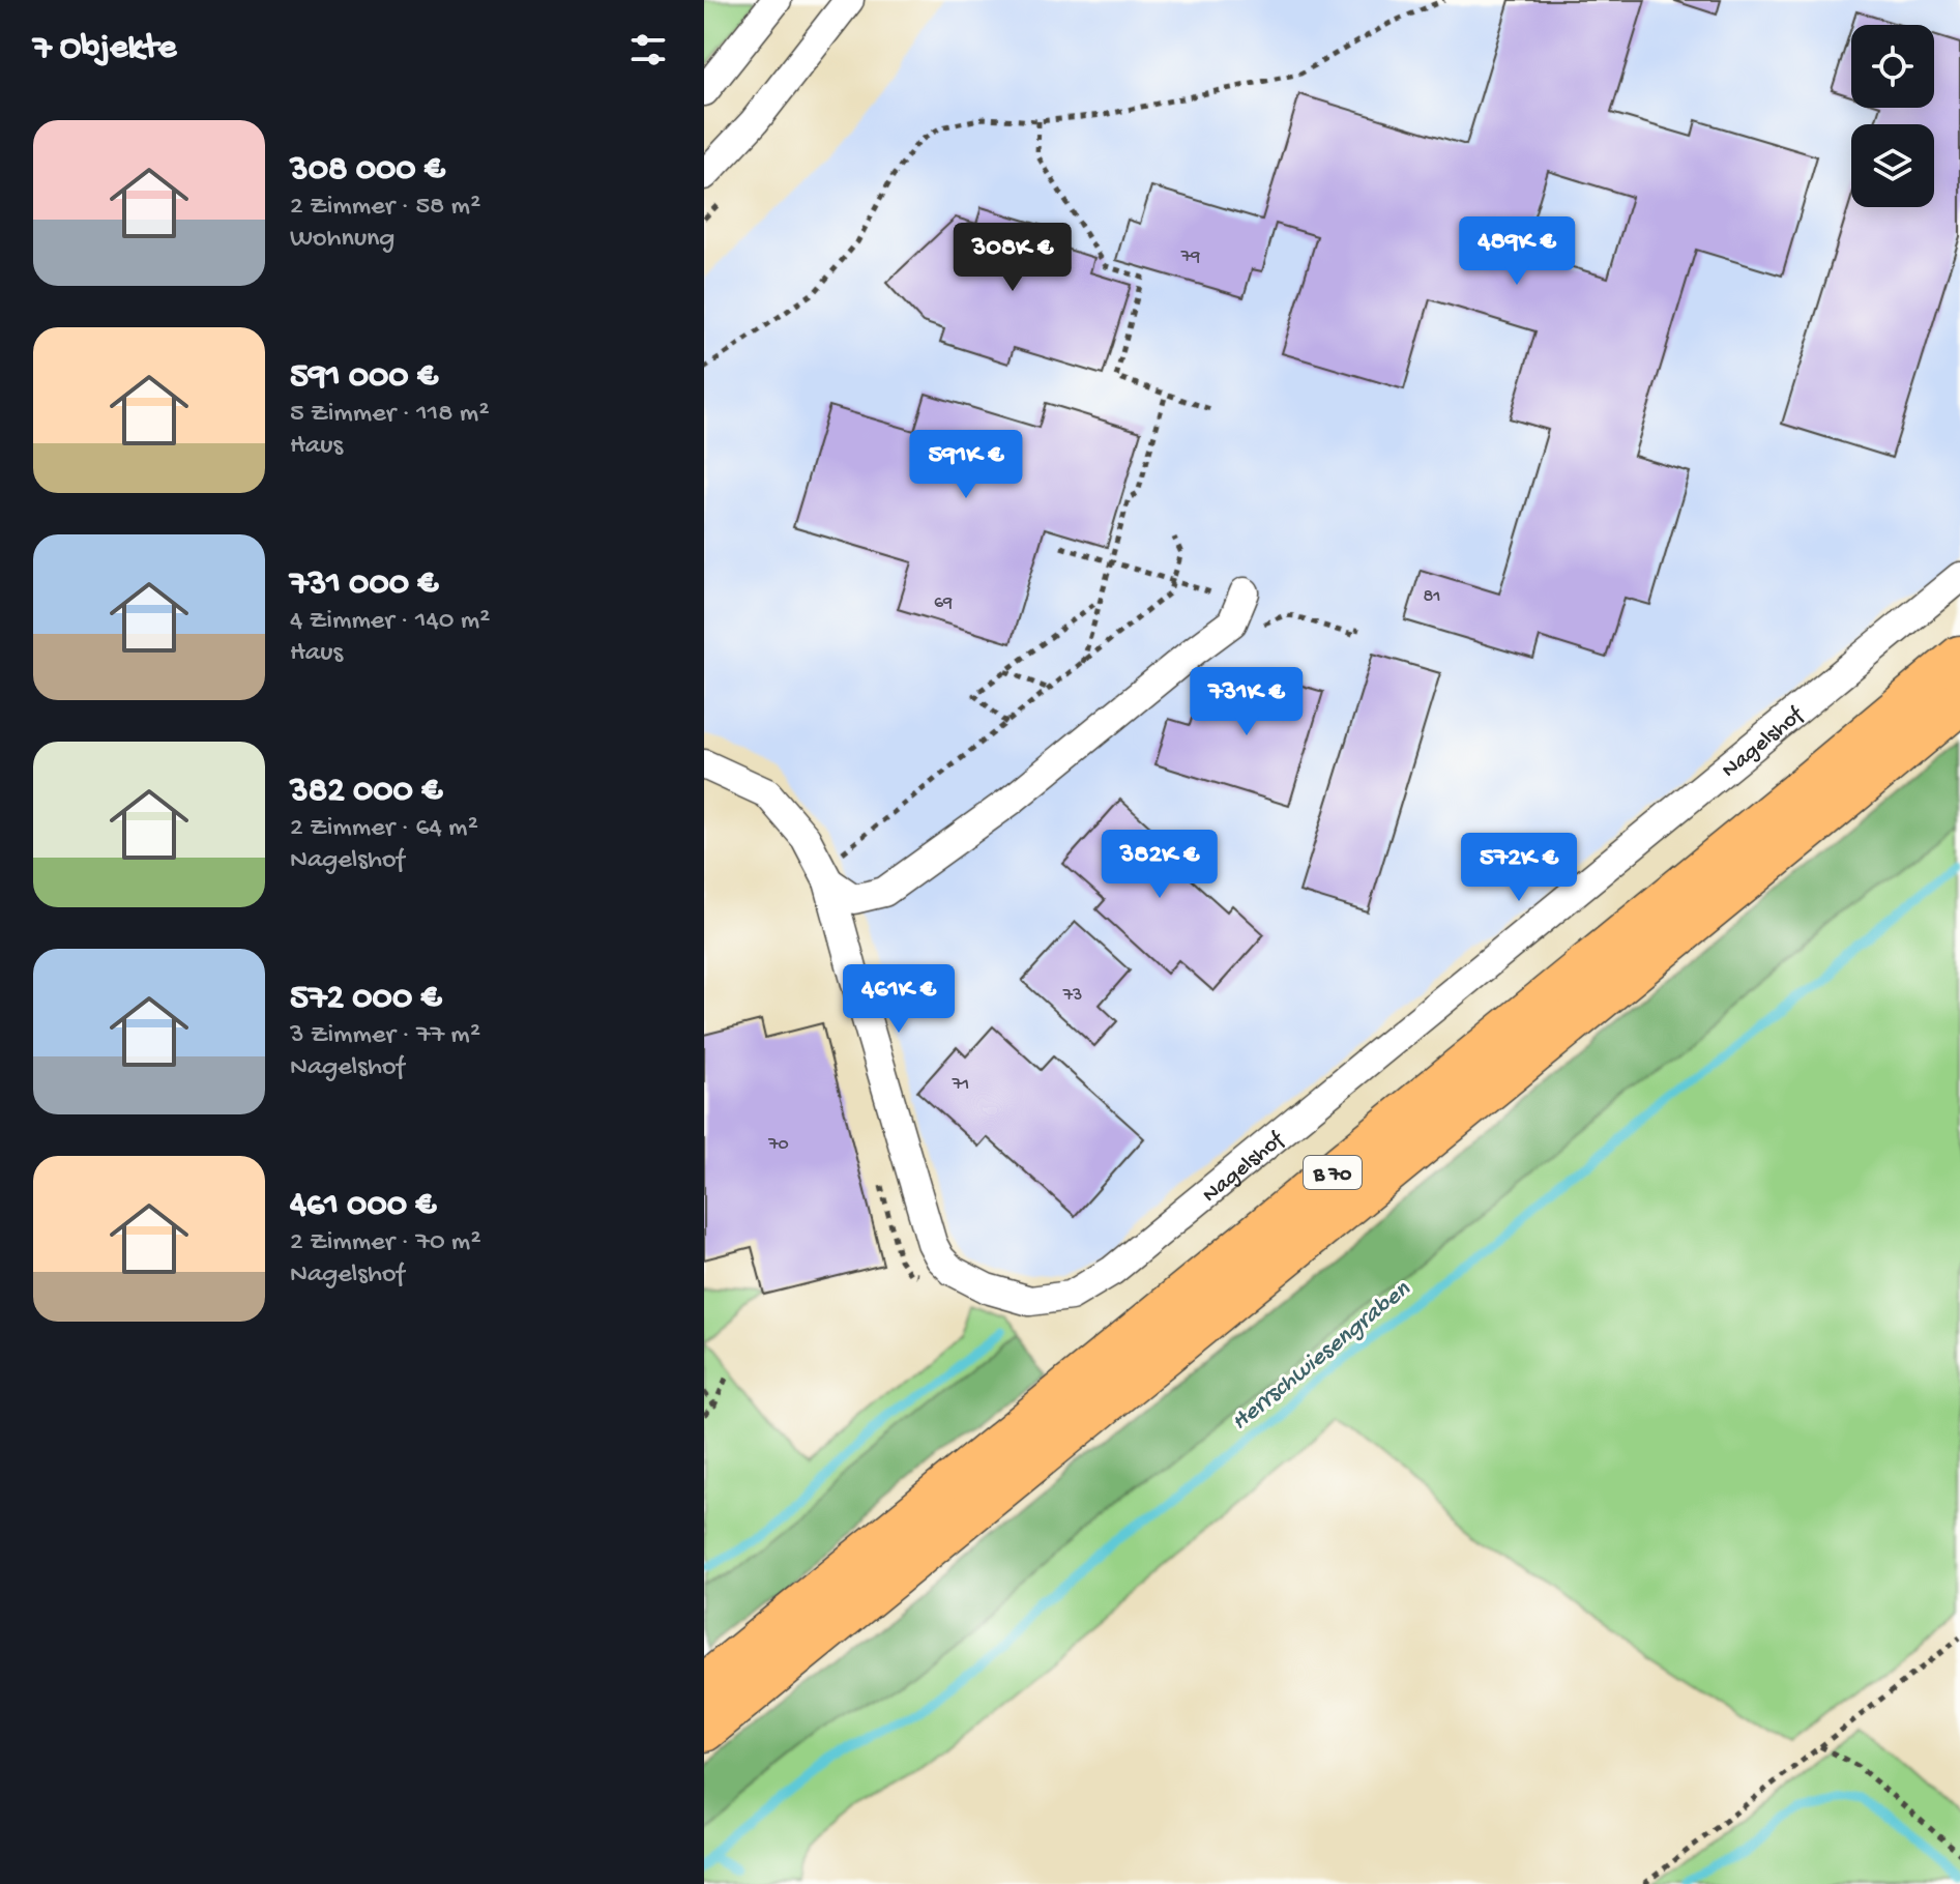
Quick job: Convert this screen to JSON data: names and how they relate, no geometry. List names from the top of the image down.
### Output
{
  "streets": {
    "highway": ["B 70"],
    "street": ["Nagelshof"]
  },
  "water": ["Herrschwiesengraben"],
  "house_numbers": [
    "79",
    "81",
    "69",
    "73",
    "71",
    "70"
  ],
  "page": {
    "heading": "7 Objekte",
    "list": [
      {
        "name": "308 000 €",
        "note": "2 Zimmer · 58 m² · Wohnung"
      },
      {
        "name": "591 000 €",
        "note": "5 Zimmer · 118 m² · Haus"
      },
      {
        "name": "731 000 €",
        "note": "4 Zimmer · 140 m² · Haus"
      },
      {
        "name": "382 000 €",
        "note": "2 Zimmer · 64 m² · Nagelshof"
      },
      {
        "name": "572 000 €",
        "note": "3 Zimmer · 77 m² · Nagelshof"
      },
      {
        "name": "461 000 €",
        "note": "2 Zimmer · 70 m² · Nagelshof"
      }
    ],
    "price": [
      "489K €",
      "308K €",
      "591K €",
      "731K €",
      "382K €",
      "572K €",
      "461K €"
    ]
  }
}
